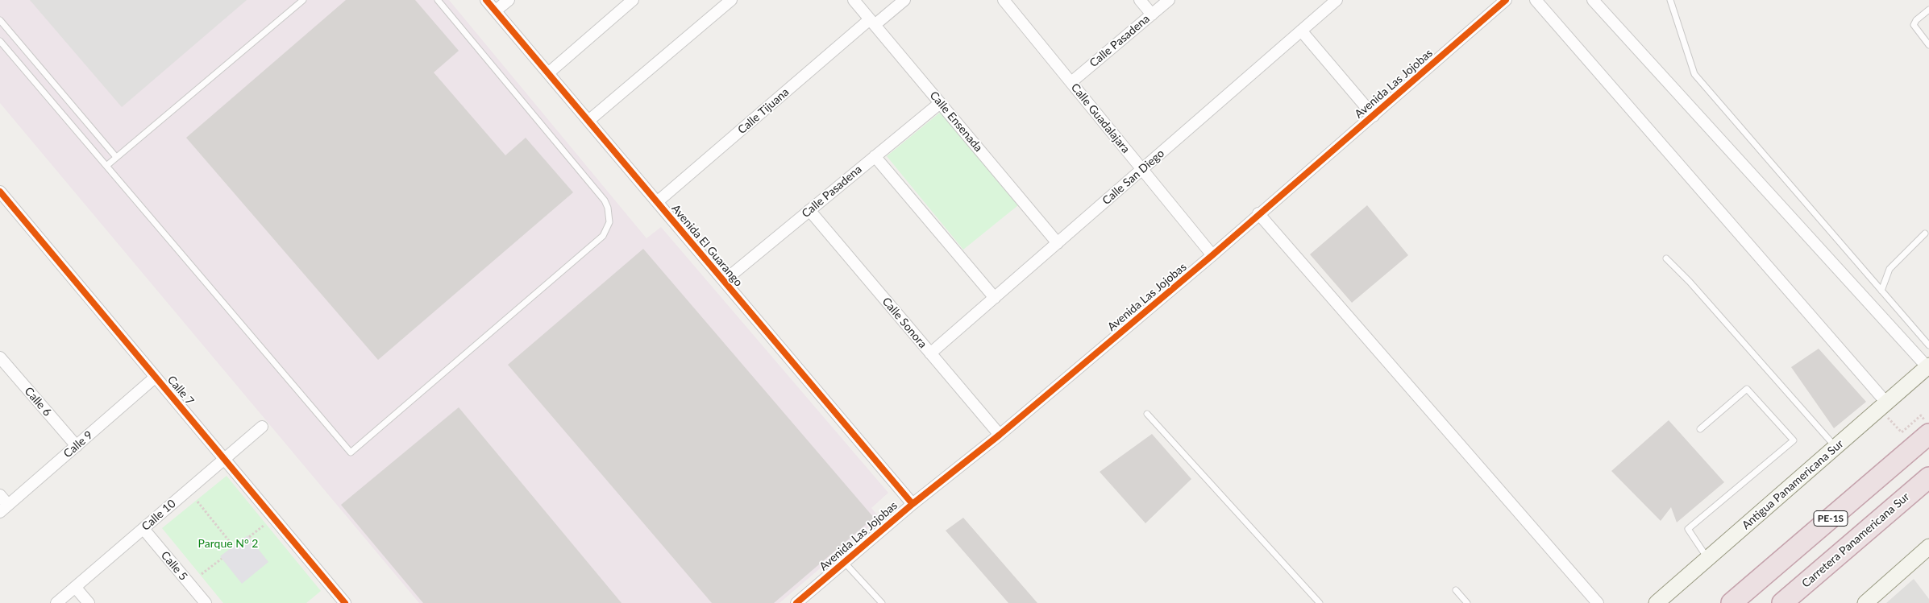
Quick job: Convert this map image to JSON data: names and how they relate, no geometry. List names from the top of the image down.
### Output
{
  "streets": {
    "highway": ["PE-1S", "Carretera Panamericana Sur"],
    "main road": ["Antigua Panamericana Sur"],
    "street": [
      "Calle Pasadena",
      "Avenida Las Jojobas",
      "Calle Tijuana",
      "Calle Guadalajara",
      "Calle Ensenada",
      "Calle San Diego",
      "Avenida El Guarango",
      "Calle Sonora",
      "Calle 7",
      "Calle 6",
      "Calle 9",
      "Calle 10",
      "Calle 5"
    ]
  },
  "crossings": [
    ["Calle Pasadena", "Calle Guadalajara"],
    ["Calle Pasadena", "Calle Ensenada"],
    ["Calle Pasadena", "Avenida El Guarango"],
    ["Calle Pasadena", "Calle Sonora"],
    ["Avenida Las Jojobas", "Calle Guadalajara"],
    ["Avenida Las Jojobas", "Avenida El Guarango"],
    ["Avenida Las Jojobas", "Calle Sonora"],
    ["Calle Tijuana", "Calle Ensenada"],
    ["Calle Tijuana", "Avenida El Guarango"],
    ["Calle Guadalajara", "Calle San Diego"],
    ["Calle Ensenada", "Calle San Diego"],
    ["Calle San Diego", "Calle Sonora"],
    ["Calle 7", "Calle 9"],
    ["Calle 7", "Calle 10"],
    ["Calle 6", "Calle 9"],
    ["Calle 10", "Calle 5"]
  ],
  "parks": ["Parque N° 2"]
}
